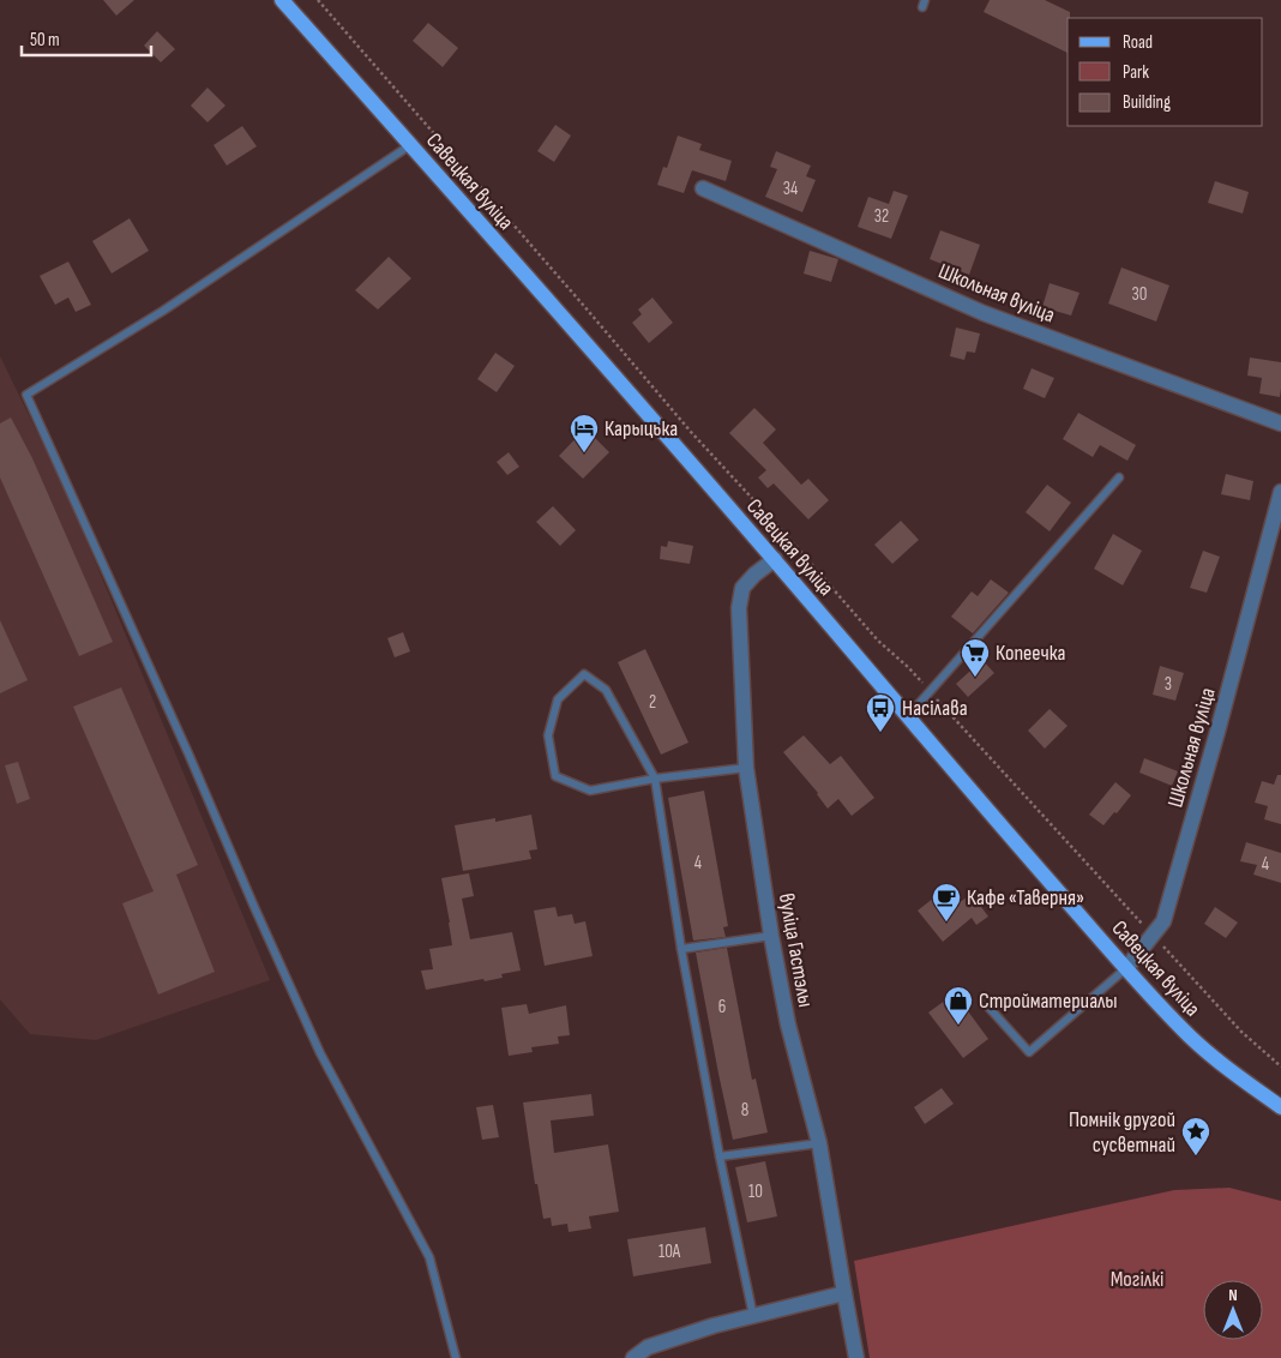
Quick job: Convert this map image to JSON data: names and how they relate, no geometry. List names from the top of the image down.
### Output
{
  "streets": {
    "main road": ["Савецкая вуліца"],
    "street": ["Школьная вуліца", "вуліца Гастэлы"]
  },
  "crossings": [
    ["Савецкая вуліца", "Школьная вуліца"],
    ["Савецкая вуліца", "вуліца Гастэлы"]
  ],
  "parks": ["Могілкі"],
  "places": {
    "hotel": ["Карыцька"],
    "supermarket": ["Копеечка"],
    "bus stop": ["Насілава"],
    "cafe": ["Кафе «Таверня»"],
    "shop": ["Стройматериалы"],
    "place": ["Помнік другой сусветнай"]
  },
  "house_numbers": [
    "34",
    "32",
    "30",
    "3",
    "2",
    "4",
    "4",
    "6",
    "8",
    "10",
    "10А"
  ],
  "legend": ["Road", "Park", "Building"],
  "scale_bar": "50 m",
  "north": "top"
}
